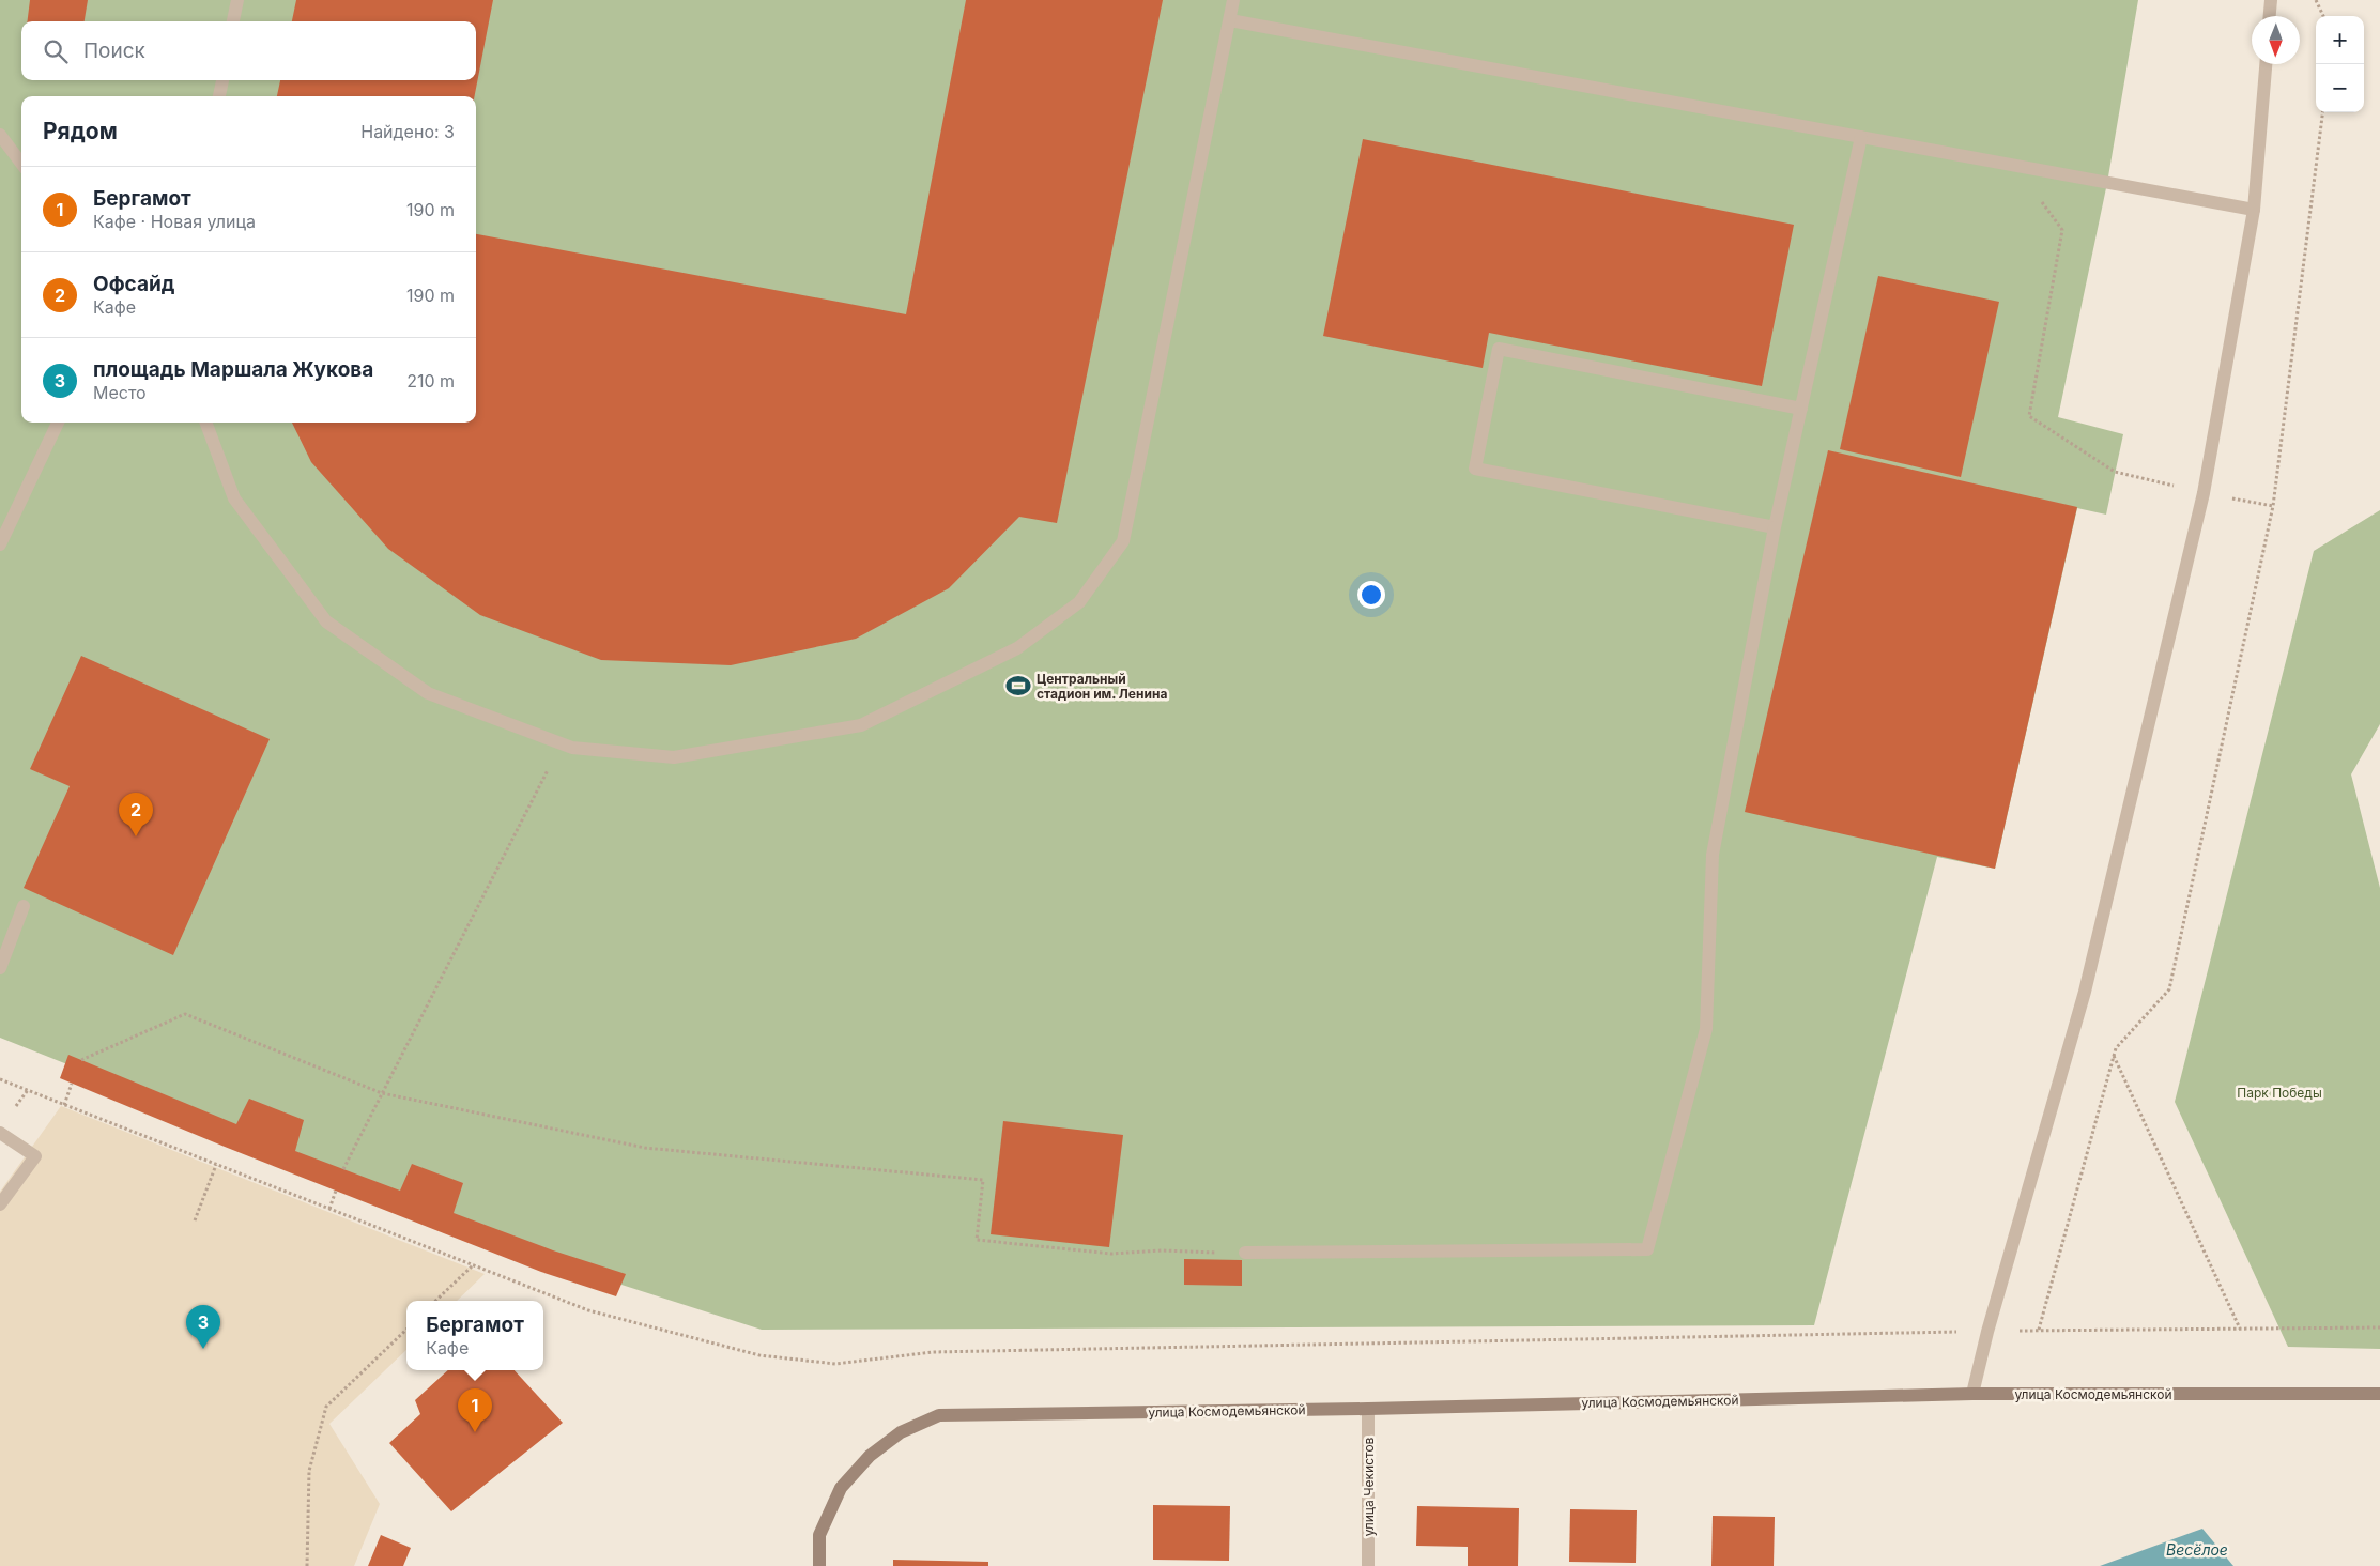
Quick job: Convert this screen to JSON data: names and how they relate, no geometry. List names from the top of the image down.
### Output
{
  "streets": {
    "street": ["улица Космодемьянской", "улица Чекистов"]
  },
  "crossings": [
    ["улица Космодемьянской", "улица Чекистов"]
  ],
  "water": ["Весёлое"],
  "parks": ["Парк Победы"],
  "places": {
    "sports": ["Центральный стадион им. Ленина"]
  },
  "north": "bottom",
  "page": {
    "map_buttons": ["+", "−"],
    "search": "Поиск",
    "heading": ["Рядом", "Найдено: 3"],
    "list": [
      {
        "mark": "1",
        "name": "Бергамот",
        "note": "Кафе · Новая улица",
        "value": "190 m"
      },
      {
        "mark": "2",
        "name": "Офсайд",
        "note": "Кафе",
        "value": "190 m"
      },
      {
        "mark": "3",
        "name": "площадь Маршала Жукова",
        "note": "Место",
        "value": "210 m"
      }
    ],
    "pins": ["2", "3", "1"],
    "popup": ["Бергамот", "Кафе"]
  }
}
